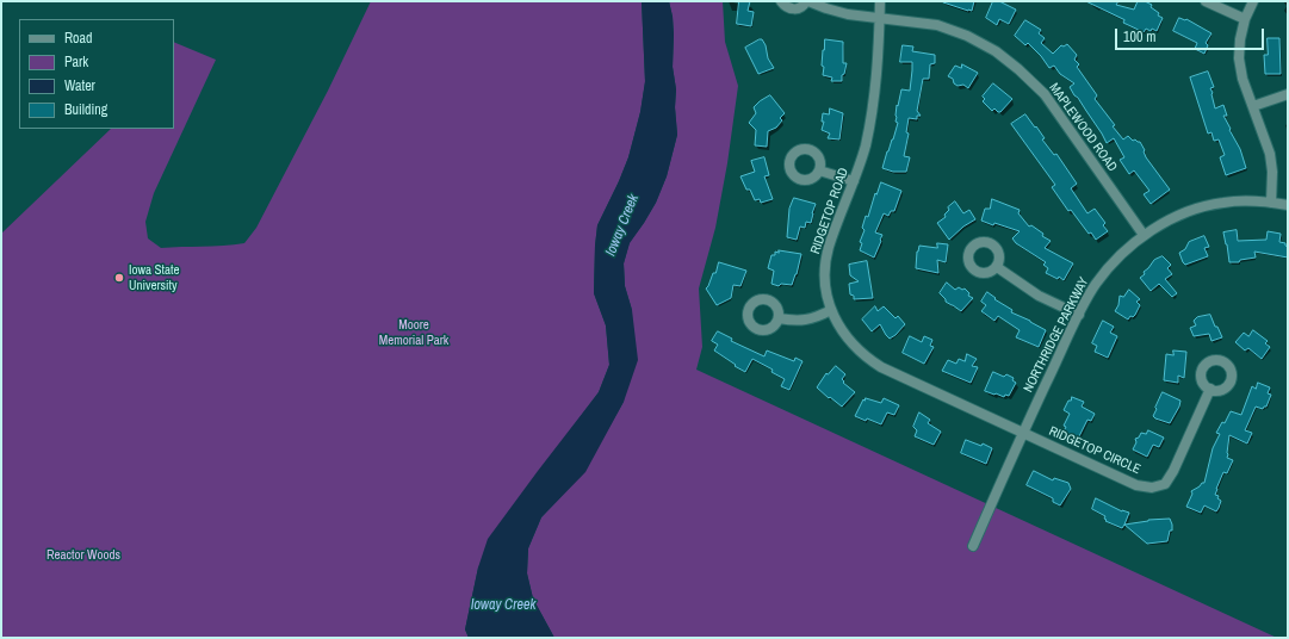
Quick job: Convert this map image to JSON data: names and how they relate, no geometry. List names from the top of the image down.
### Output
{
  "streets": {
    "street": [
      "MAPLEWOOD ROAD",
      "RIDGETOP ROAD",
      "NORTHRIDGE PARKWAY",
      "RIDGETOP CIRCLE"
    ]
  },
  "crossings": [
    ["MAPLEWOOD ROAD", "RIDGETOP ROAD"],
    ["MAPLEWOOD ROAD", "NORTHRIDGE PARKWAY"],
    ["RIDGETOP ROAD", "NORTHRIDGE PARKWAY"],
    ["RIDGETOP ROAD", "RIDGETOP CIRCLE"],
    ["NORTHRIDGE PARKWAY", "RIDGETOP CIRCLE"]
  ],
  "water": ["Ioway Creek"],
  "parks": ["Moore Memorial Park", "Reactor Woods"],
  "places": ["Iowa State University"],
  "legend": [
    "Road",
    "Park",
    "Water",
    "Building"
  ],
  "scale_bar": "100 m"
}
